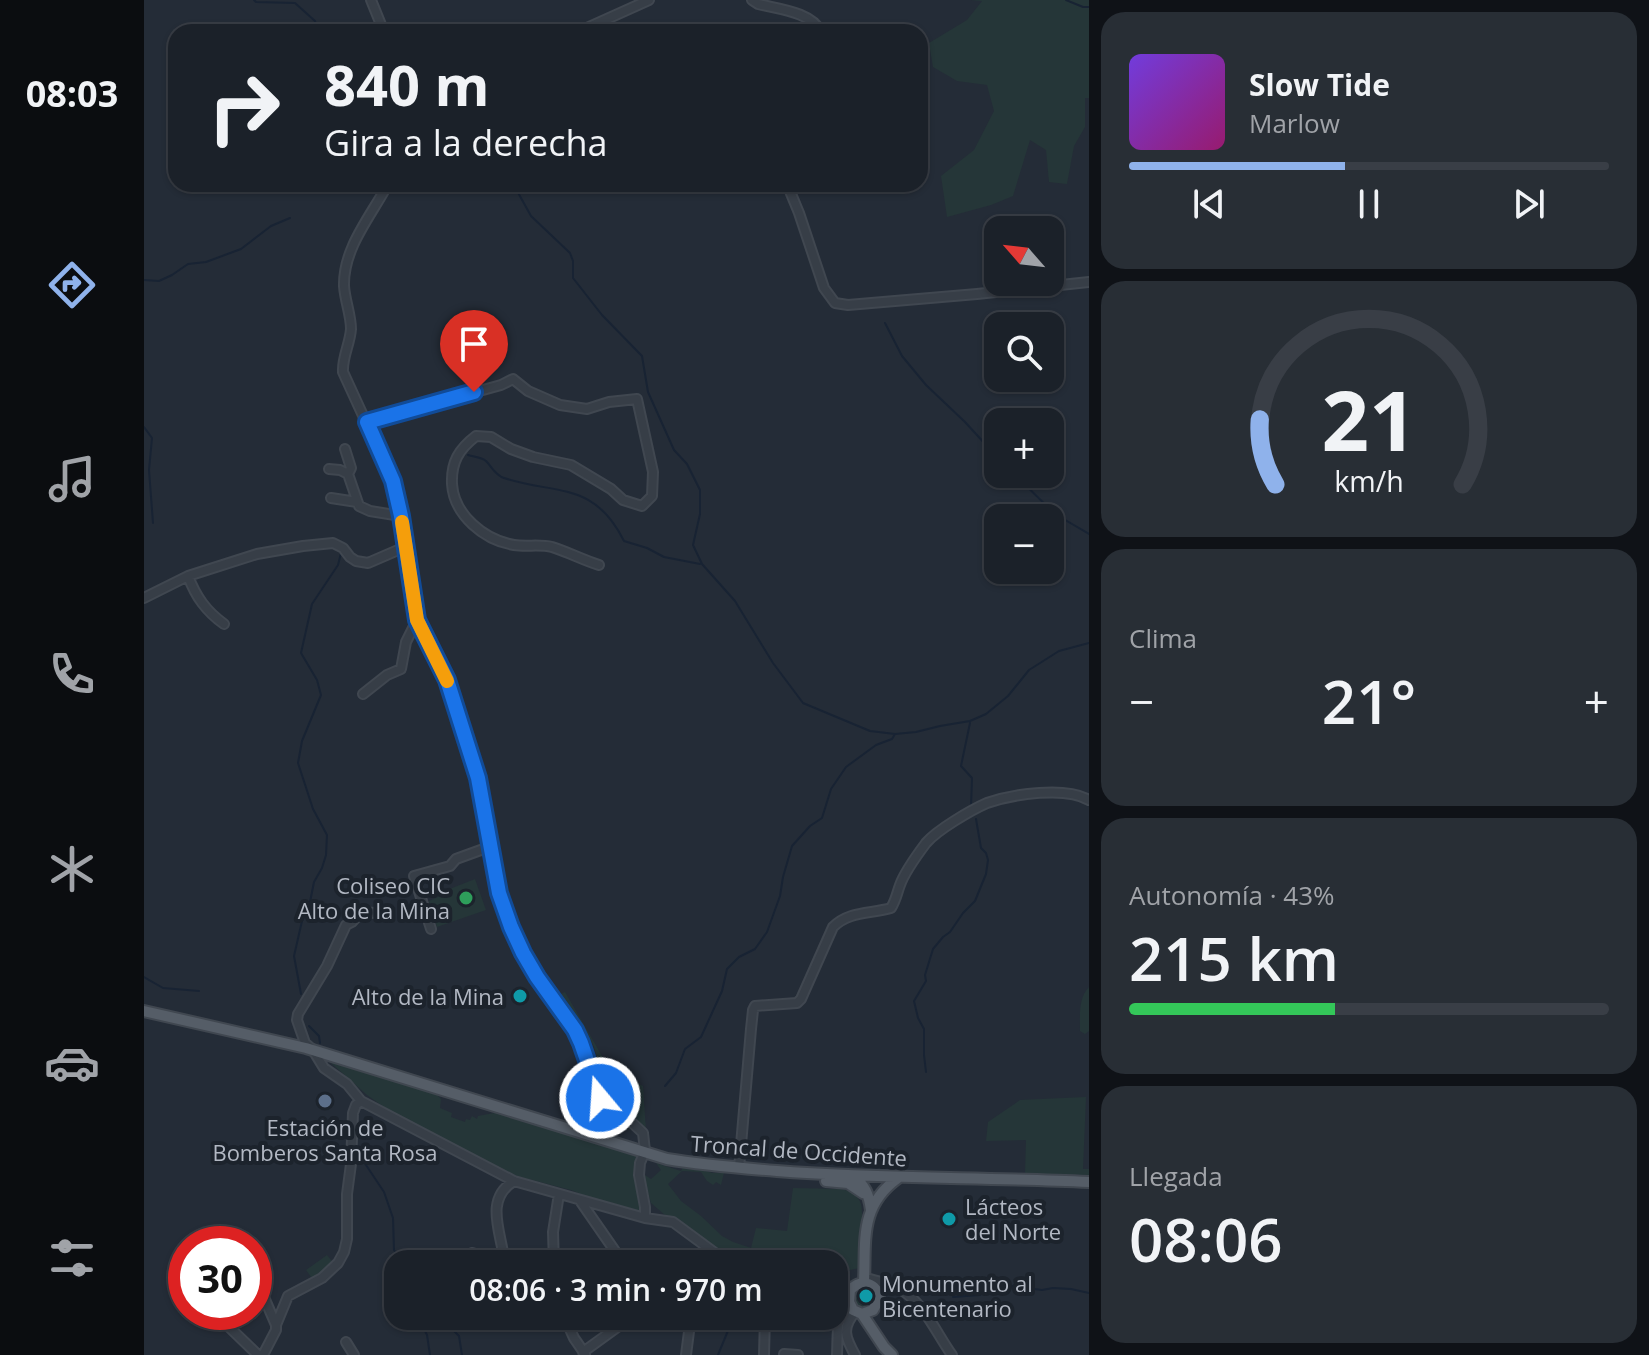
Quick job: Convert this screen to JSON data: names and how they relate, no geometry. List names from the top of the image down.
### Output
{
  "streets": {
    "main road": ["Troncal de Occidente"]
  },
  "places": [
    "Coliseo CIC Alto de la Mina",
    "Alto de la Mina",
    "Estación de Bomberos Santa Rosa",
    "Lácteos del Norte",
    "Monumento al Bicentenario"
  ],
  "north": "top left",
  "page": {
    "tabs": "08:03",
    "turn": ["840 m", "Gira a la derecha"],
    "song": ["Slow Tide", "Marlow"],
    "map_buttons": ["+", "−"],
    "tile": [
      "Clima",
      ["Autonomía · 43%", "215 km"],
      ["Llegada", "08:06"]
    ],
    "heat": ["−", "21°", "+"],
    "limit": "30",
    "trip": "08:06 · 3 min · 970 m",
    "gauge": ["21", "km/h"]
  }
}
